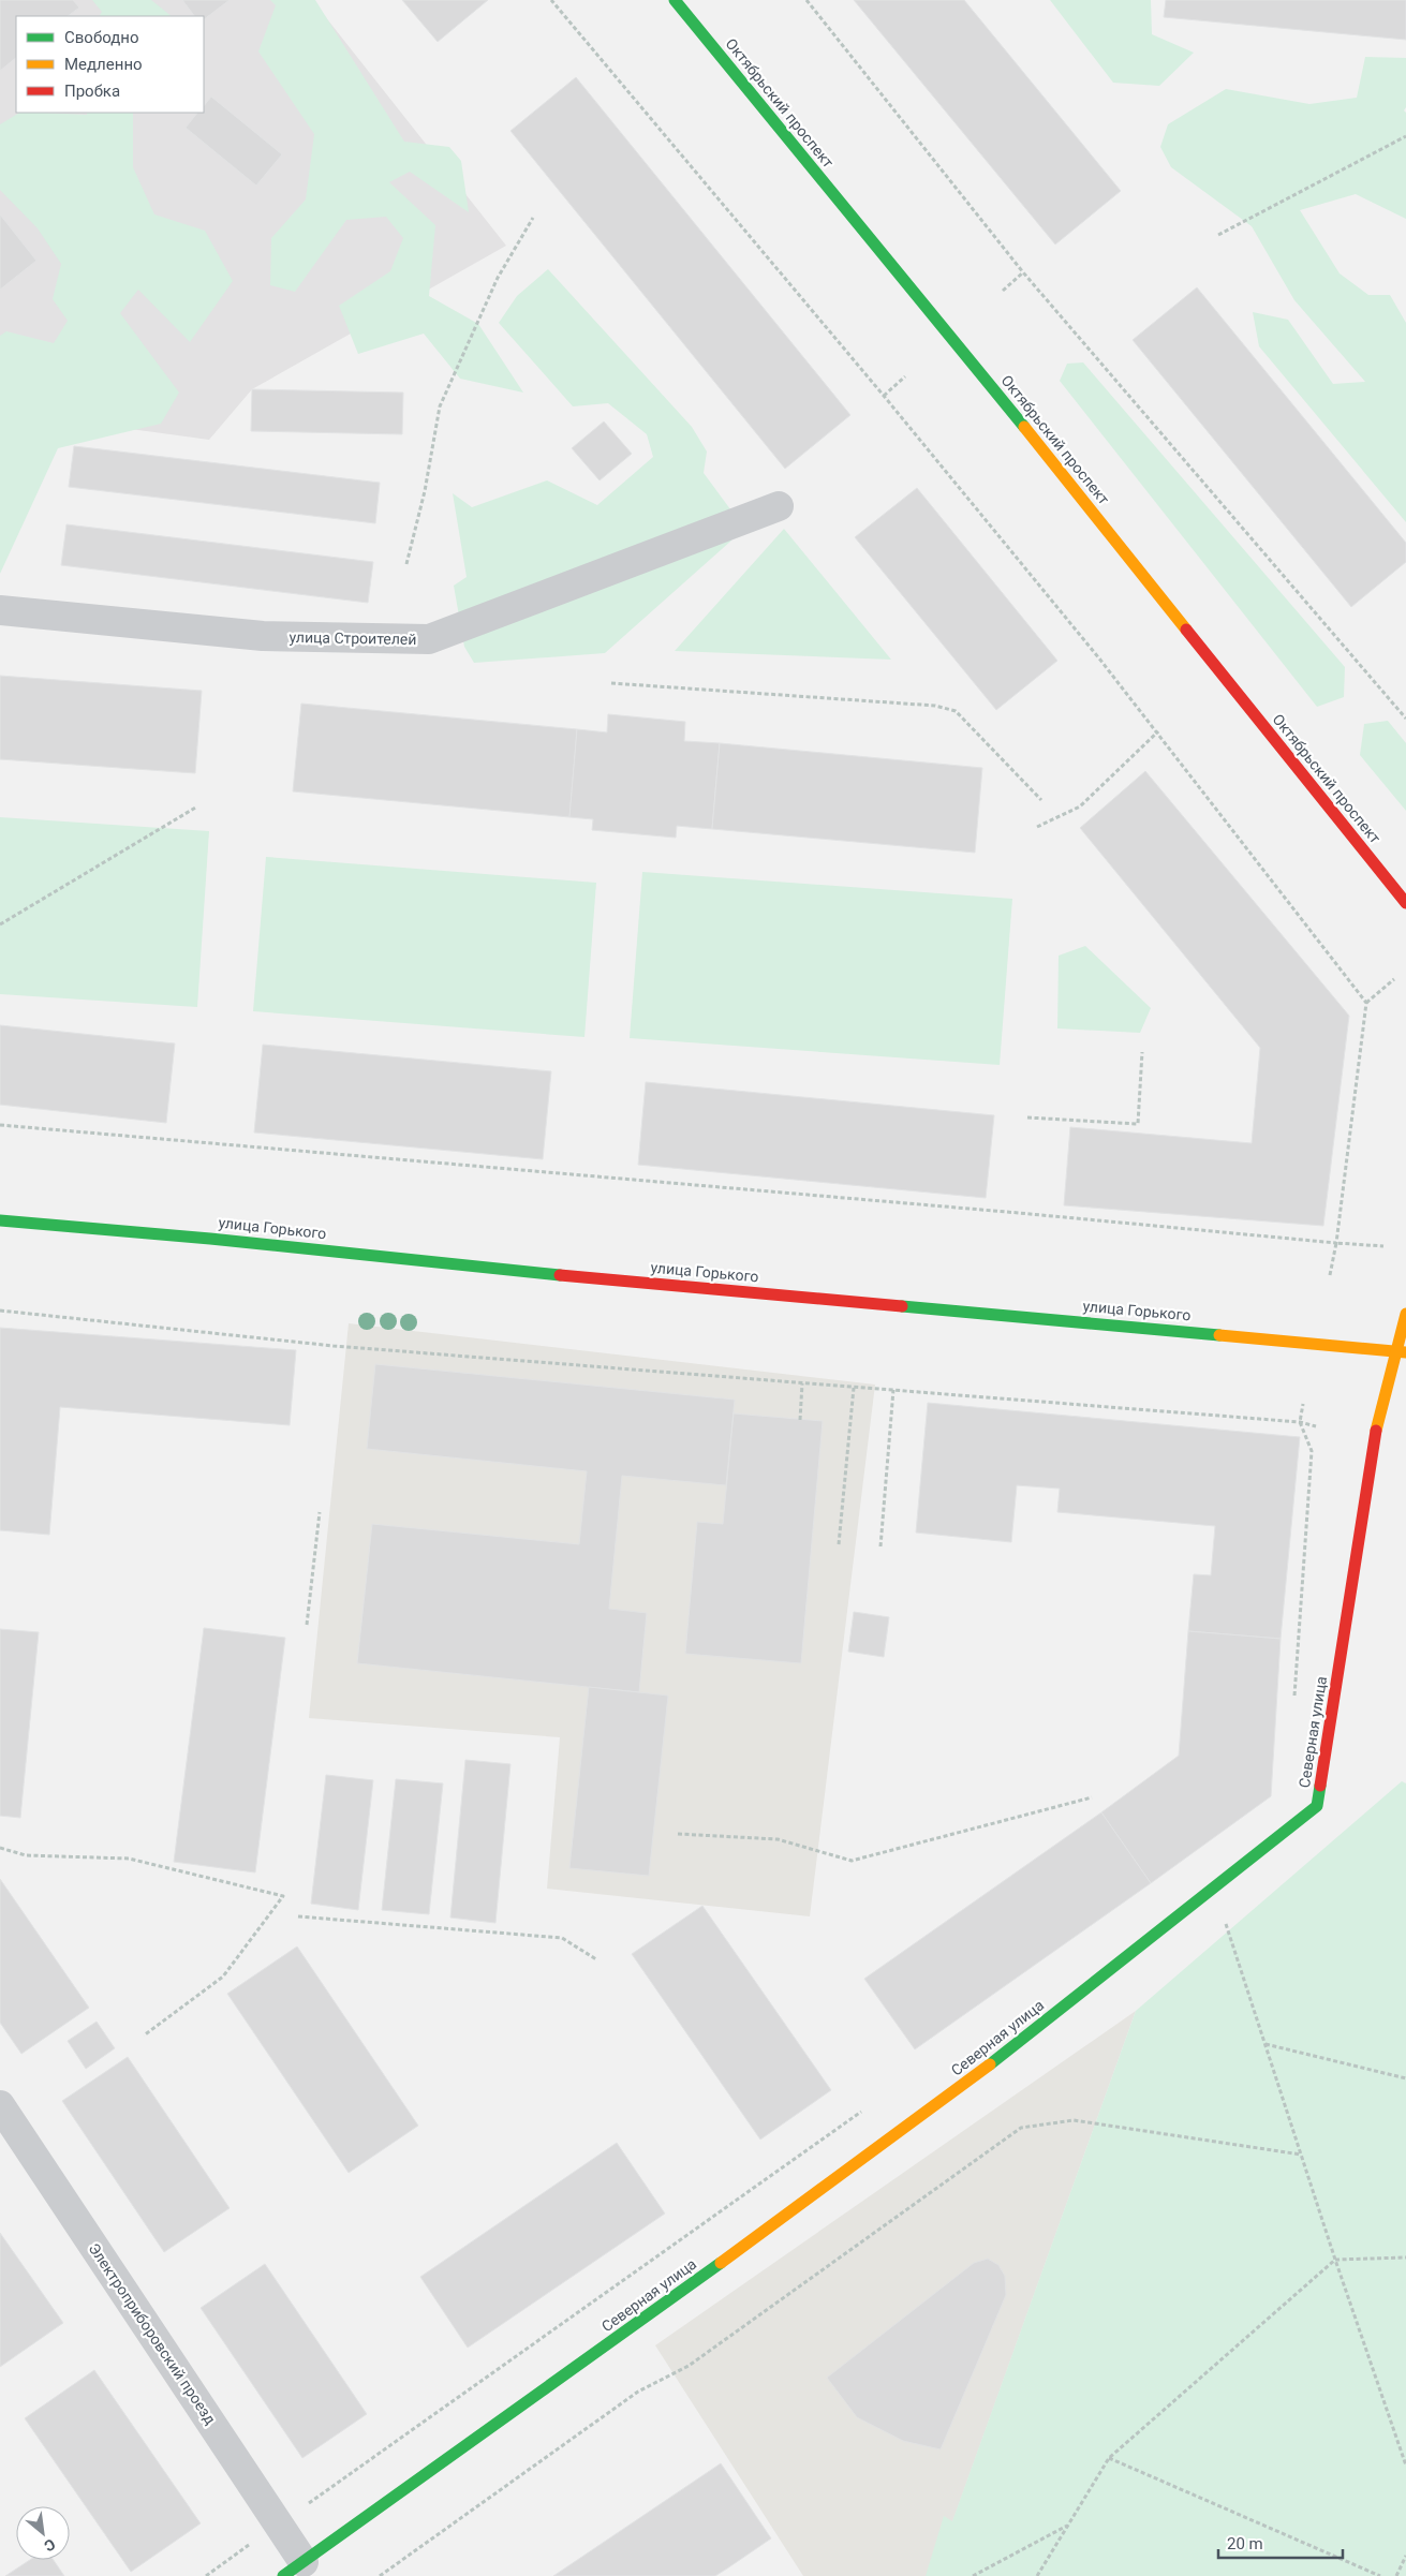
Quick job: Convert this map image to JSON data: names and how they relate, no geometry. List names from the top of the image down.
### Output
{
  "streets": {
    "main road": ["Октябрьский проспект", "улица Горького", "Северная улица"],
    "street": ["улица Строителей", "Электроприборовский проезд"]
  },
  "crossings": [
    ["улица Горького", "Северная улица"],
    ["Северная улица", "Электроприборовский проезд"]
  ],
  "legend": ["Свободно", "Медленно", "Пробка"],
  "scale_bar": "20 m",
  "north": "bottom right"
}
